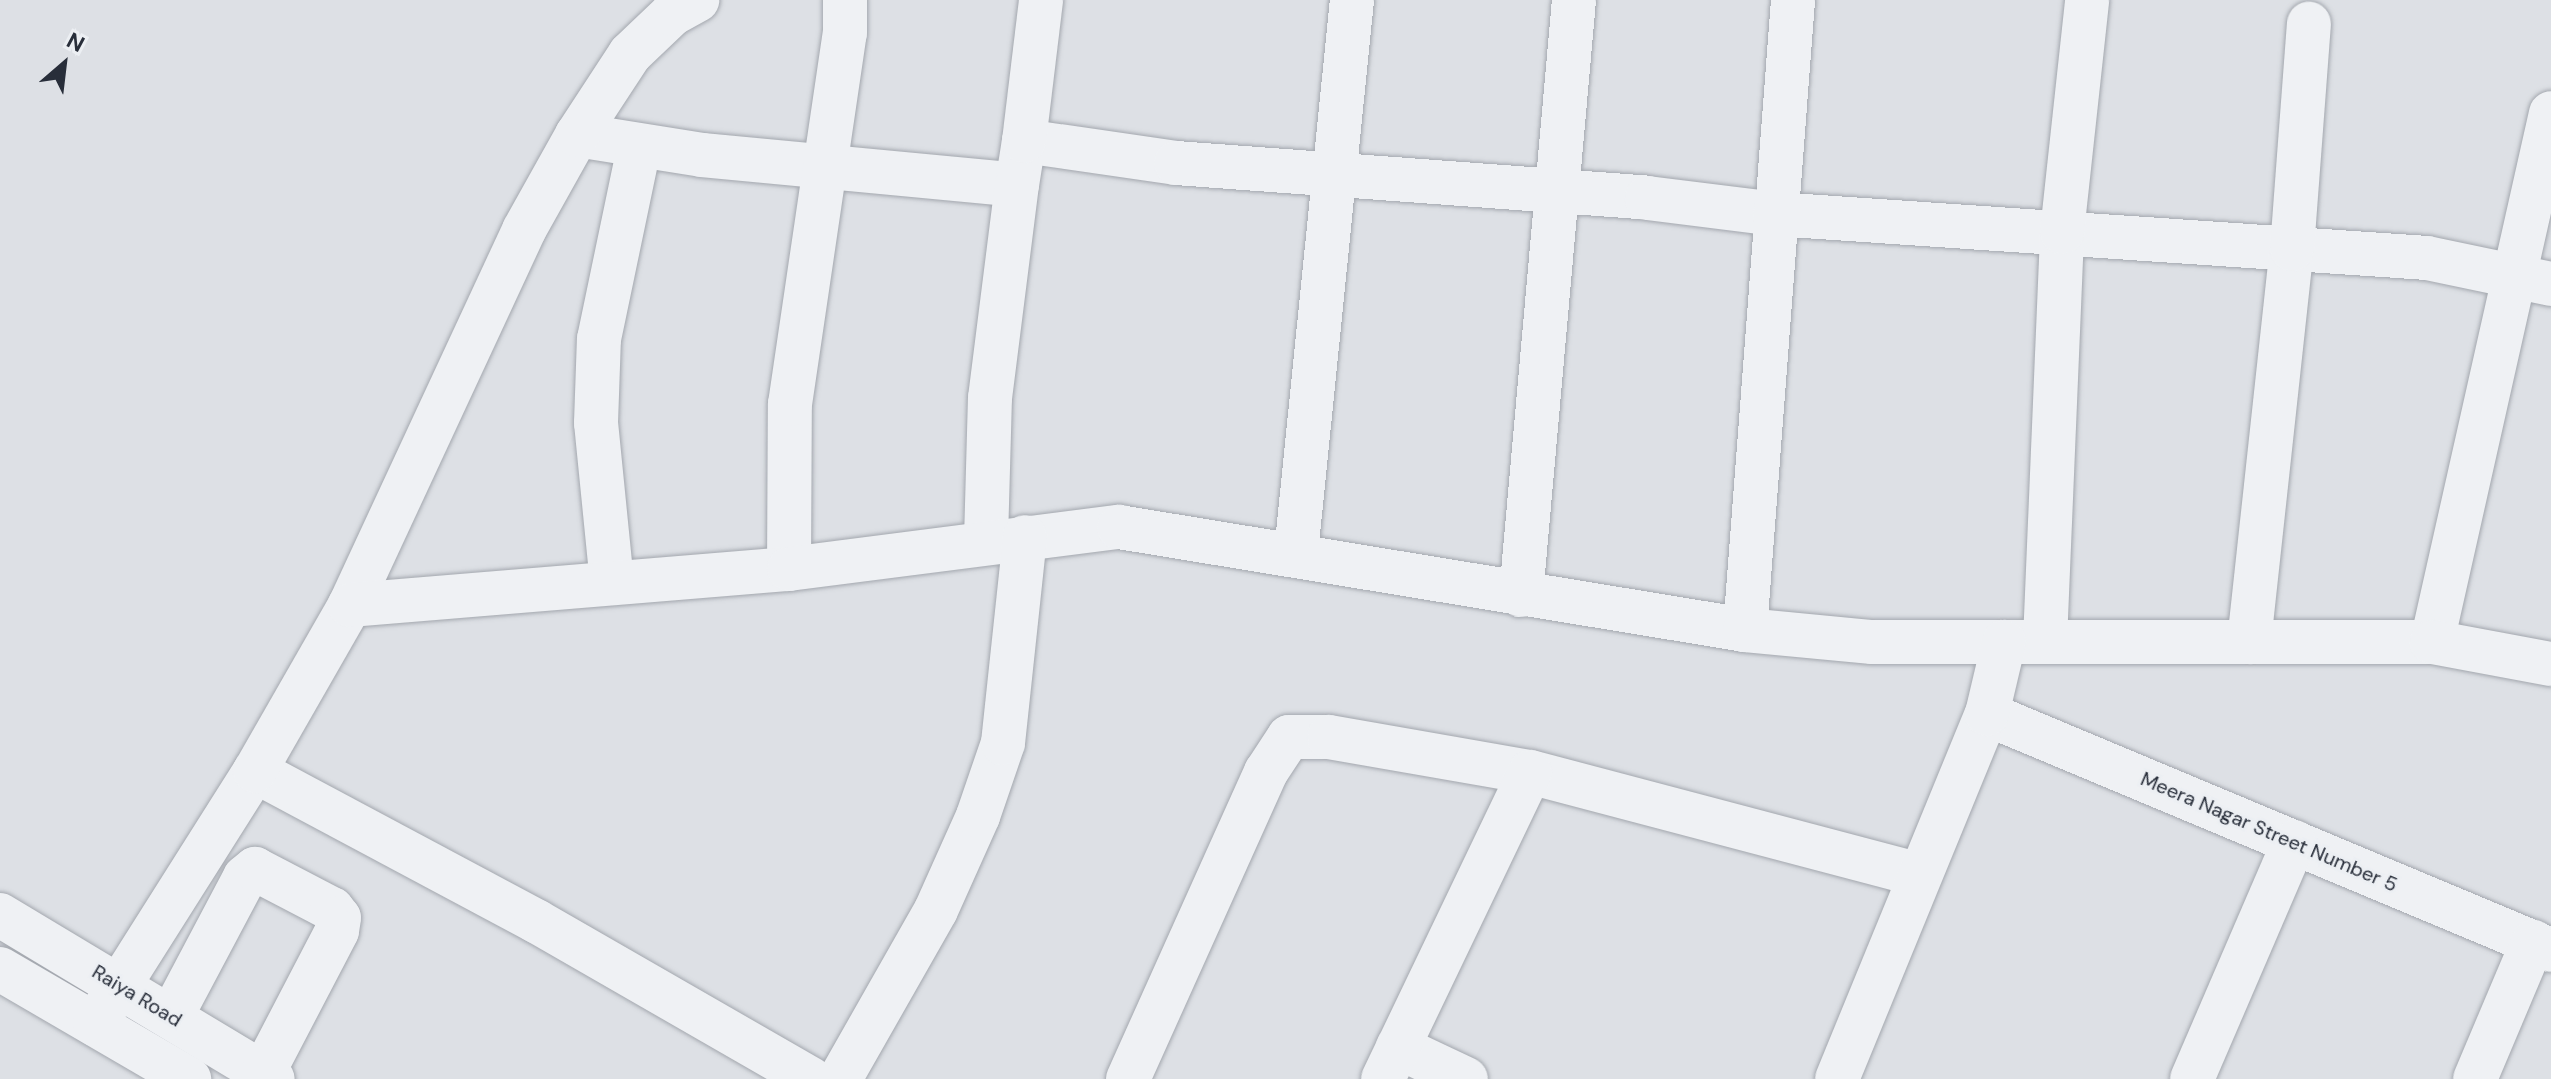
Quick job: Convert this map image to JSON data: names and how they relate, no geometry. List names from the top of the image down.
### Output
{
  "streets": {
    "street": ["Meera Nagar Street Number 5", "Raiya Road"]
  },
  "north": "top right"
}
